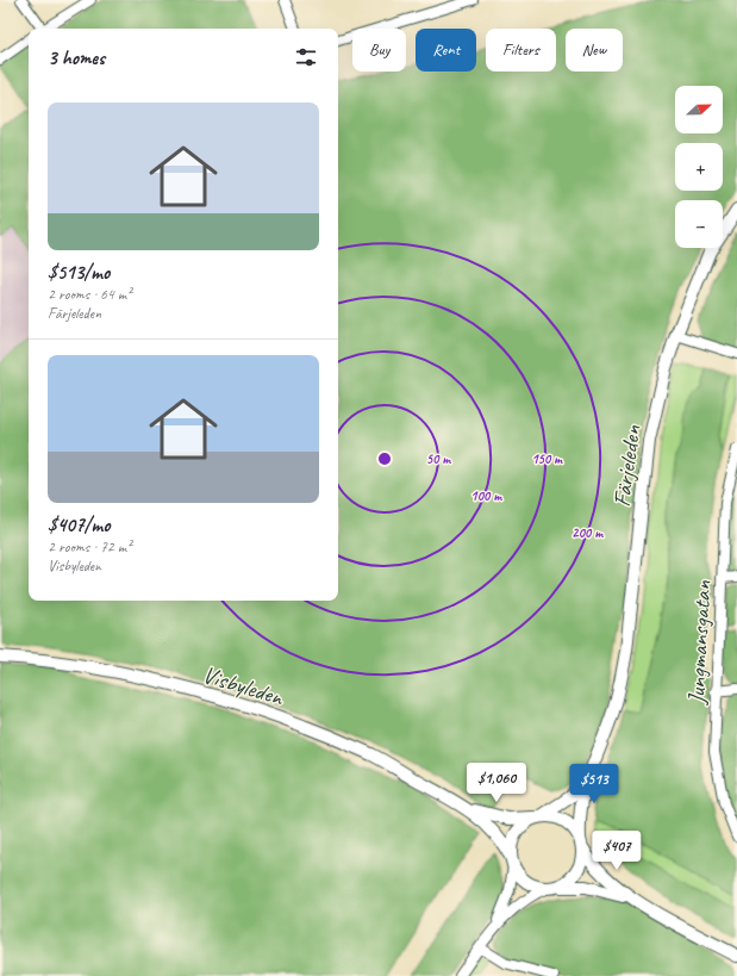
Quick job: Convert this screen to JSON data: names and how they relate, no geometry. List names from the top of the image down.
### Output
{
  "streets": {
    "main road": ["Färjeleden", "Visbyleden"],
    "street": ["Jungmansgatan"]
  },
  "crossings": [
    ["Färjeleden", "Visbyleden"]
  ],
  "north": "right",
  "page": {
    "chip": [
      "Buy",
      "Rent",
      "Filters",
      "New"
    ],
    "heading": "3 homes",
    "map_buttons": ["+", "−"],
    "list": [
      {
        "name": "$513/mo",
        "note": "2 rooms · 64 m² · Färjeleden"
      },
      {
        "name": "$407/mo",
        "note": "2 rooms · 72 m² · Visbyleden"
      }
    ],
    "price": ["$1,060", "$513", "$407"]
  },
  "rings": [
    "50 m",
    "150 m",
    "100 m",
    "200 m"
  ]
}
